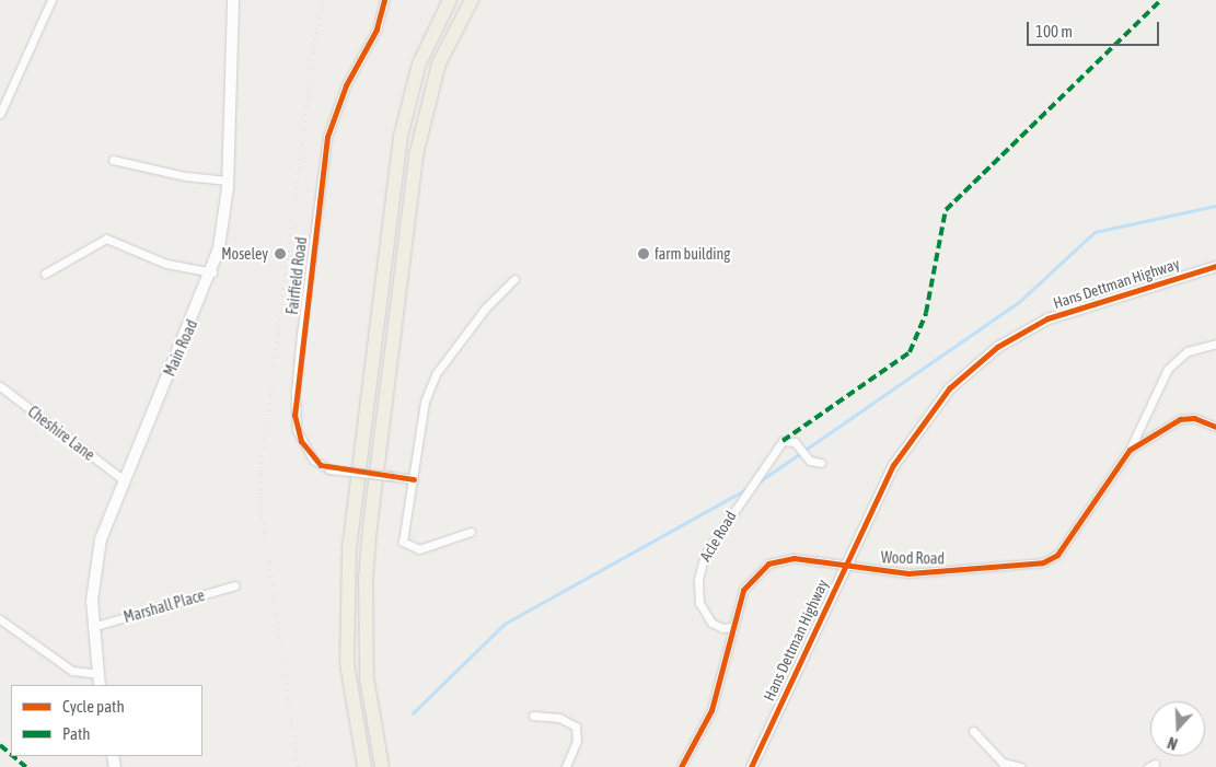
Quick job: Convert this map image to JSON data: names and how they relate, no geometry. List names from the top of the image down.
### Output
{
  "streets": {
    "main road": ["Main Road"],
    "street": [
      "Fairfield Road",
      "Hans Dettman Highway",
      "Cheshire Lane",
      "Acle Road",
      "Wood Road",
      "Marshall Place"
    ]
  },
  "crossings": [
    ["Hans Dettman Highway", "Wood Road"],
    ["Main Road", "Cheshire Lane"],
    ["Main Road", "Marshall Place"],
    ["Acle Road", "Wood Road"]
  ],
  "places": ["Moseley", "farm building"],
  "legend": ["Cycle path", "Path"],
  "scale_bar": "100 m",
  "north": "bottom"
}
